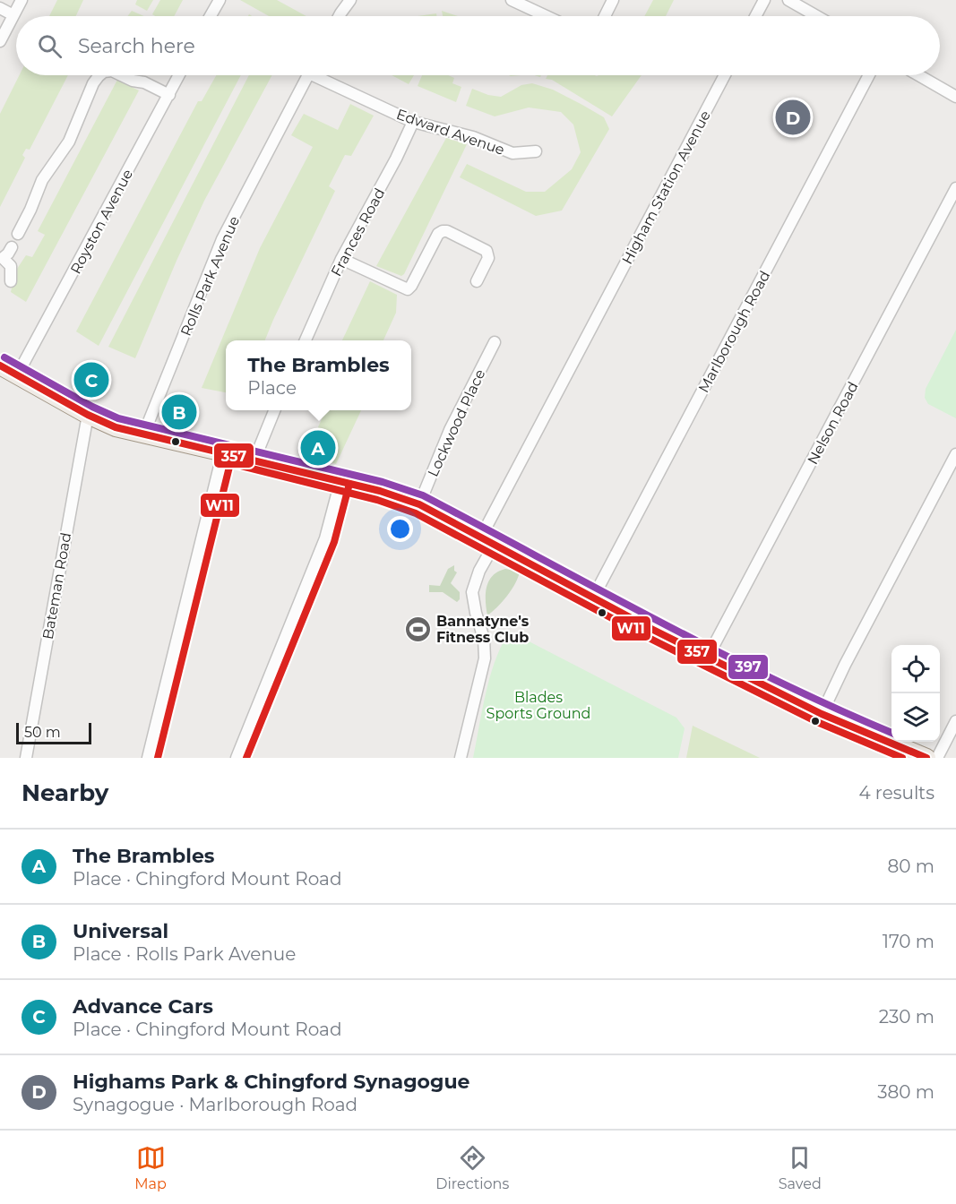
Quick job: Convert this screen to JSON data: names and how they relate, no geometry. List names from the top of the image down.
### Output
{
  "streets": {
    "street": [
      "Edward Avenue",
      "Higham Station Avenue",
      "Royston Avenue",
      "Frances Road",
      "Rolls Park Avenue",
      "Marlborough Road",
      "Lockwood Place",
      "Nelson Road",
      "Bateman Road"
    ]
  },
  "crossings": [
    ["Edward Avenue", "Frances Road"]
  ],
  "parks": ["Blades Sports Ground"],
  "places": {
    "sports": ["Bannatyne's Fitness Club"]
  },
  "lines": ["transit line 397", "transit line 357", "transit line W11"],
  "scale_bar": "50 m",
  "page": {
    "search": "Search here",
    "pins": [
      "D",
      "C",
      "B",
      "A"
    ],
    "popup": ["The Brambles", "Place"],
    "scale": "50 m",
    "heading": ["Nearby", "4 results"],
    "list": [
      {
        "mark": "A",
        "name": "The Brambles",
        "note": "Place · Chingford Mount Road",
        "value": "80 m"
      },
      {
        "mark": "B",
        "name": "Universal",
        "note": "Place · Rolls Park Avenue",
        "value": "170 m"
      },
      {
        "mark": "C",
        "name": "Advance Cars",
        "note": "Place · Chingford Mount Road",
        "value": "230 m"
      },
      {
        "mark": "D",
        "name": "Highams Park & Chingford Synagogue",
        "note": "Synagogue · Marlborough Road",
        "value": "380 m"
      }
    ],
    "nav": ["Map", "Directions", "Saved"]
  }
}
